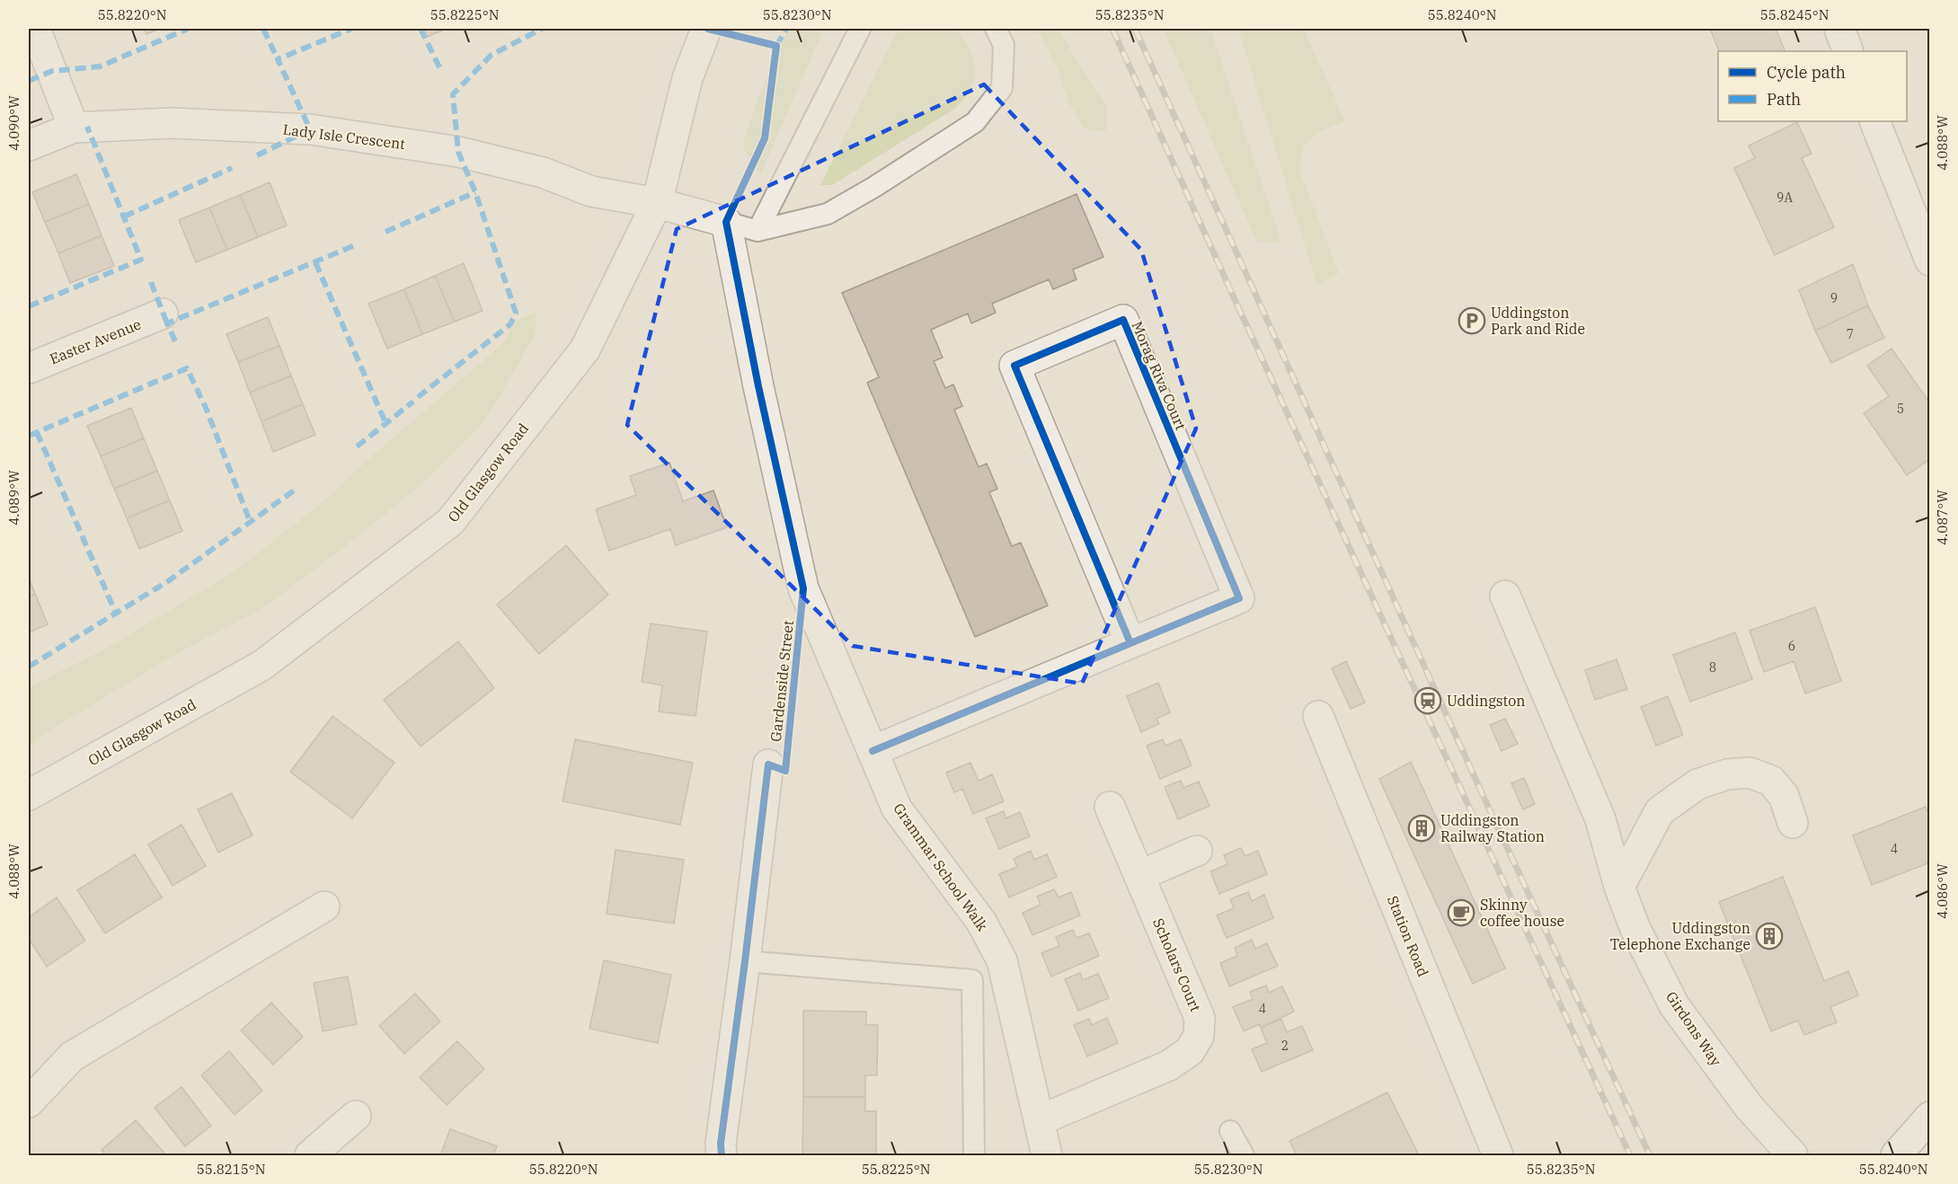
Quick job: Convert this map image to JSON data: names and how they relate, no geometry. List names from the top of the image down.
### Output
{
  "streets": {
    "street": [
      "Lady Isle Crescent",
      "Easter Avenue",
      "Morag Riva Court",
      "Old Glasgow Road",
      "Grammar School Walk",
      "Station Road",
      "Scholars Court",
      "Girdons Way"
    ],
    "cycle path": ["Gardenside Street"]
  },
  "crossings": [
    ["Lady Isle Crescent", "Old Glasgow Road"],
    ["Lady Isle Crescent", "Grammar School Walk"],
    ["Morag Riva Court", "Grammar School Walk"],
    ["Grammar School Walk", "Scholars Court"]
  ],
  "places": {
    "parking": ["Uddingston Park and Ride"],
    "station": ["Uddingston"],
    "building": ["Uddingston Railway Station", "Uddingston Telephone Exchange"],
    "cafe": ["Skinny coffee house"]
  },
  "house_numbers": [
    "9A",
    "9",
    "7",
    "5",
    "6",
    "8",
    "4",
    "4",
    "2"
  ],
  "legend": ["Cycle path", "Path"],
  "coordinates": [
    "55.8220°N",
    "55.8225°N",
    "55.8230°N",
    "55.8235°N",
    "55.8240°N",
    "55.8245°N",
    "4.090°W",
    "4.088°W",
    "4.089°W",
    "4.087°W",
    "4.086°W",
    "55.8215°N"
  ]
}
